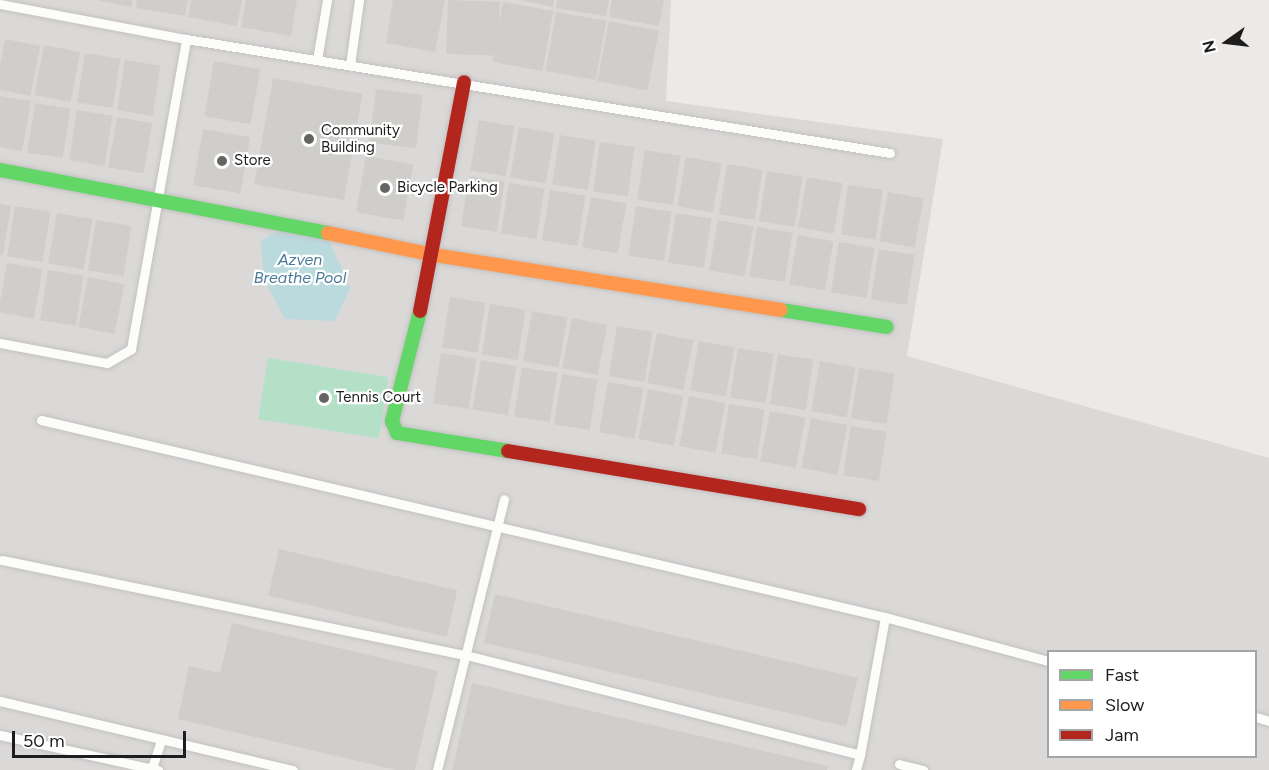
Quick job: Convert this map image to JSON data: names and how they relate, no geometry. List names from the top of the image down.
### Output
{
  "water": ["Azven Breathe Pool"],
  "places": [
    "Community Building",
    "Store",
    "Bicycle Parking",
    "Tennis Court"
  ],
  "legend": ["Fast", "Slow", "Jam"],
  "scale_bar": "50 m",
  "north": "left"
}
